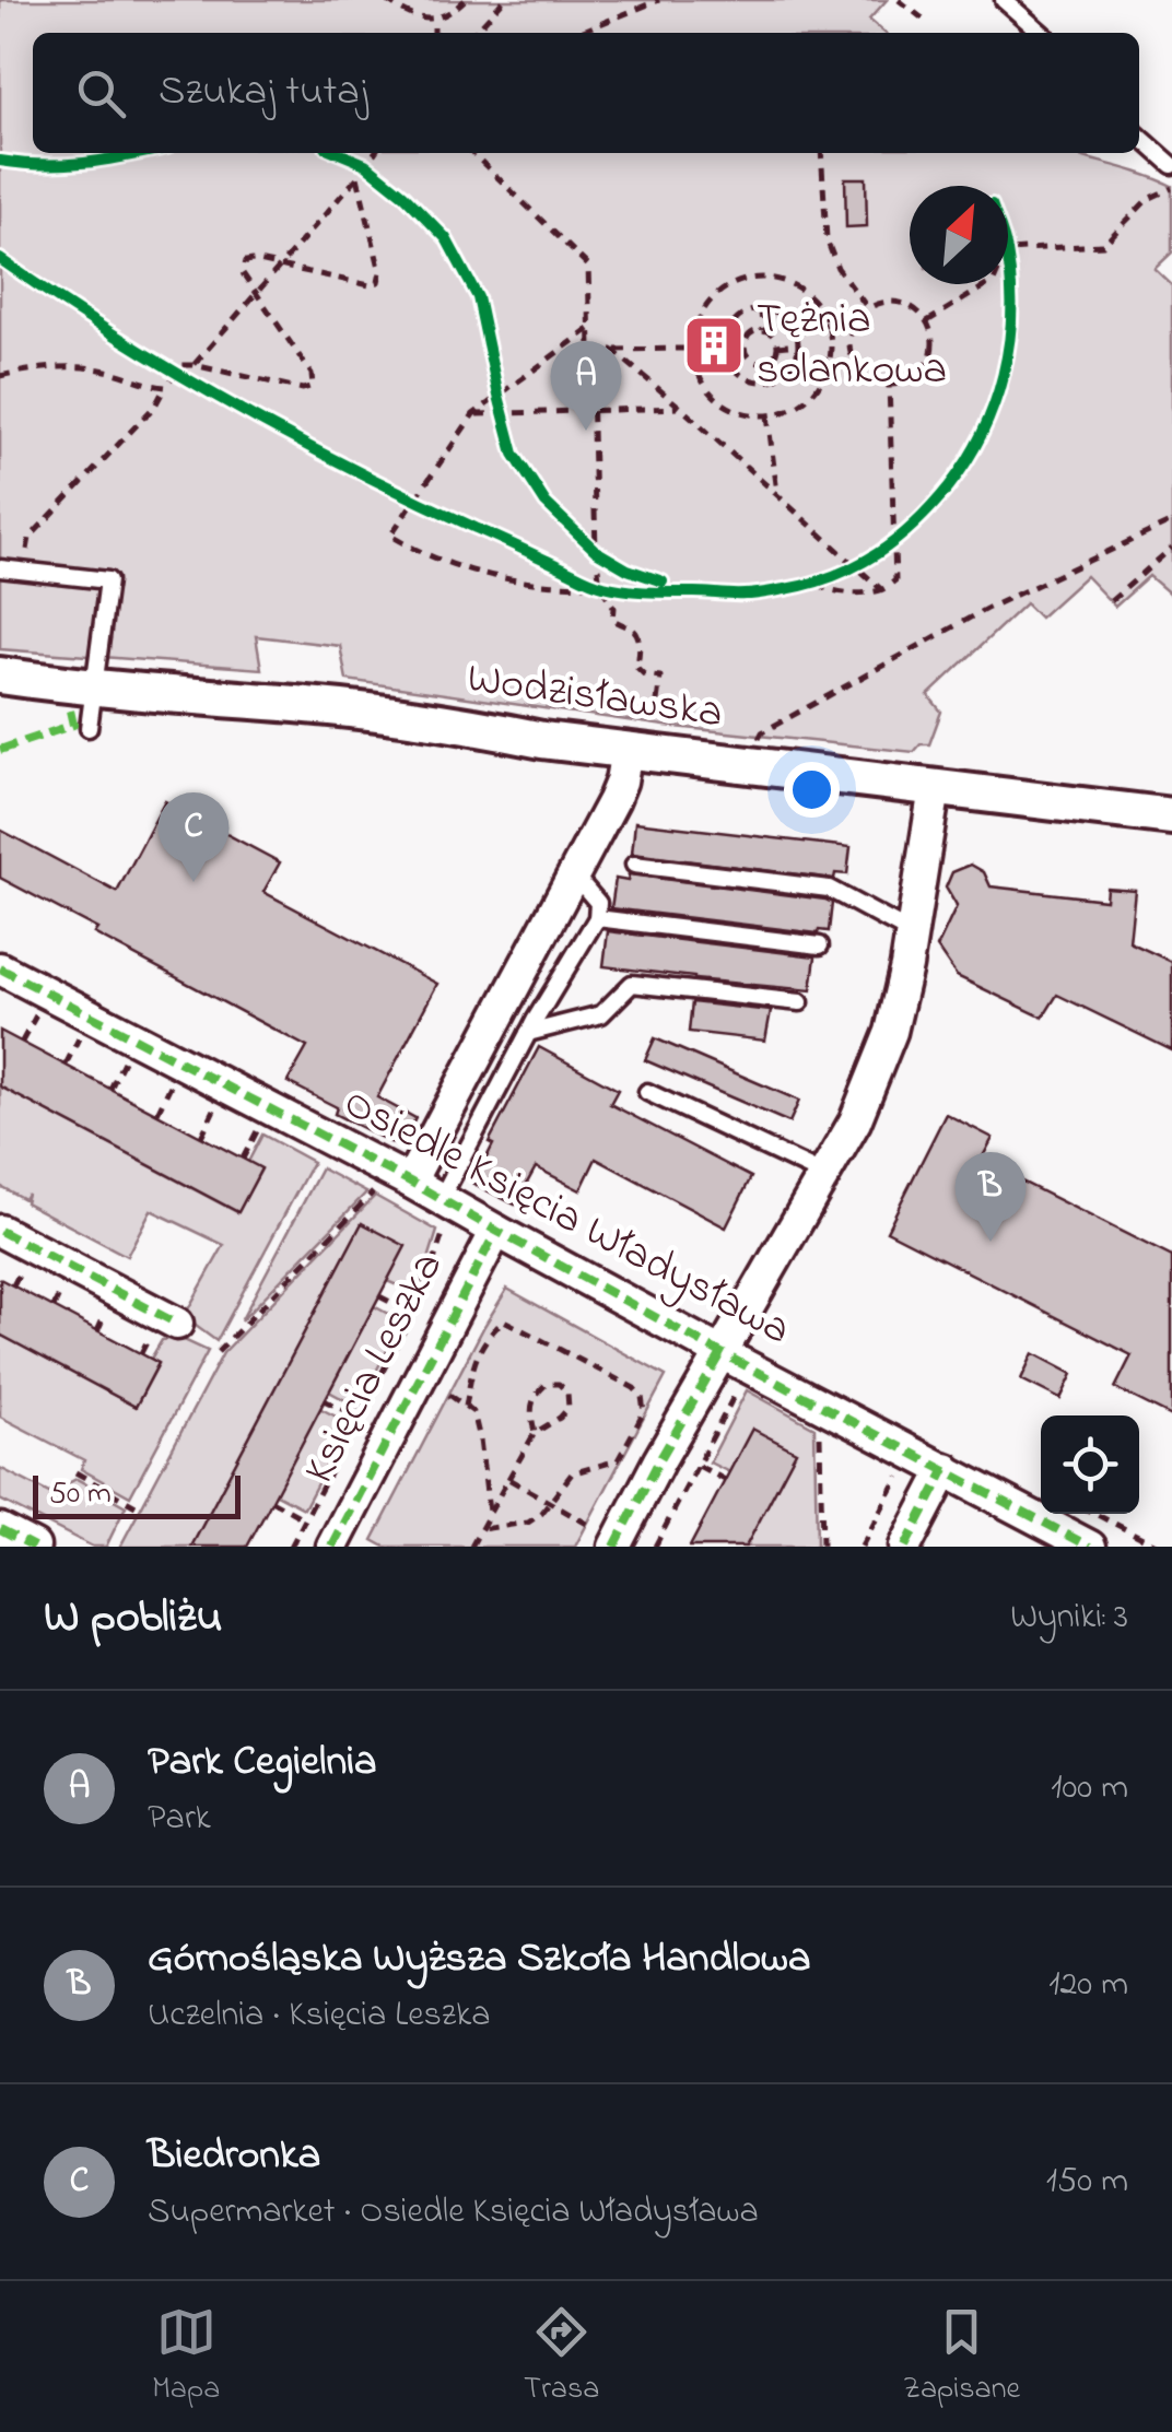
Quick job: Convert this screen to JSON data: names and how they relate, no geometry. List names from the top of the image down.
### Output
{
  "streets": {
    "street": ["Wodzisławska", "Osiedle Księcia Władysława", "Księcia Leszka"]
  },
  "crossings": [
    ["Osiedle Księcia Władysława", "Księcia Leszka"]
  ],
  "places": {
    "building": ["Tężnia solankowa"]
  },
  "scale_bar": "50 m",
  "north": "top right",
  "page": {
    "search": "Szukaj tutaj",
    "pins": ["A", "C", "B"],
    "scale": "50 m",
    "heading": ["W pobliżu", "Wyniki: 3"],
    "list": [
      {
        "mark": "A",
        "name": "Park Cegielnia",
        "note": "Park",
        "value": "100 m"
      },
      {
        "mark": "B",
        "name": "Górnośląska Wyższa Szkoła Handlowa",
        "note": "Uczelnia · Księcia Leszka",
        "value": "120 m"
      },
      {
        "mark": "C",
        "name": "Biedronka",
        "note": "Supermarket · Osiedle Księcia Władysława",
        "value": "150 m"
      }
    ],
    "nav": ["Mapa", "Trasa", "Zapisane"]
  }
}
